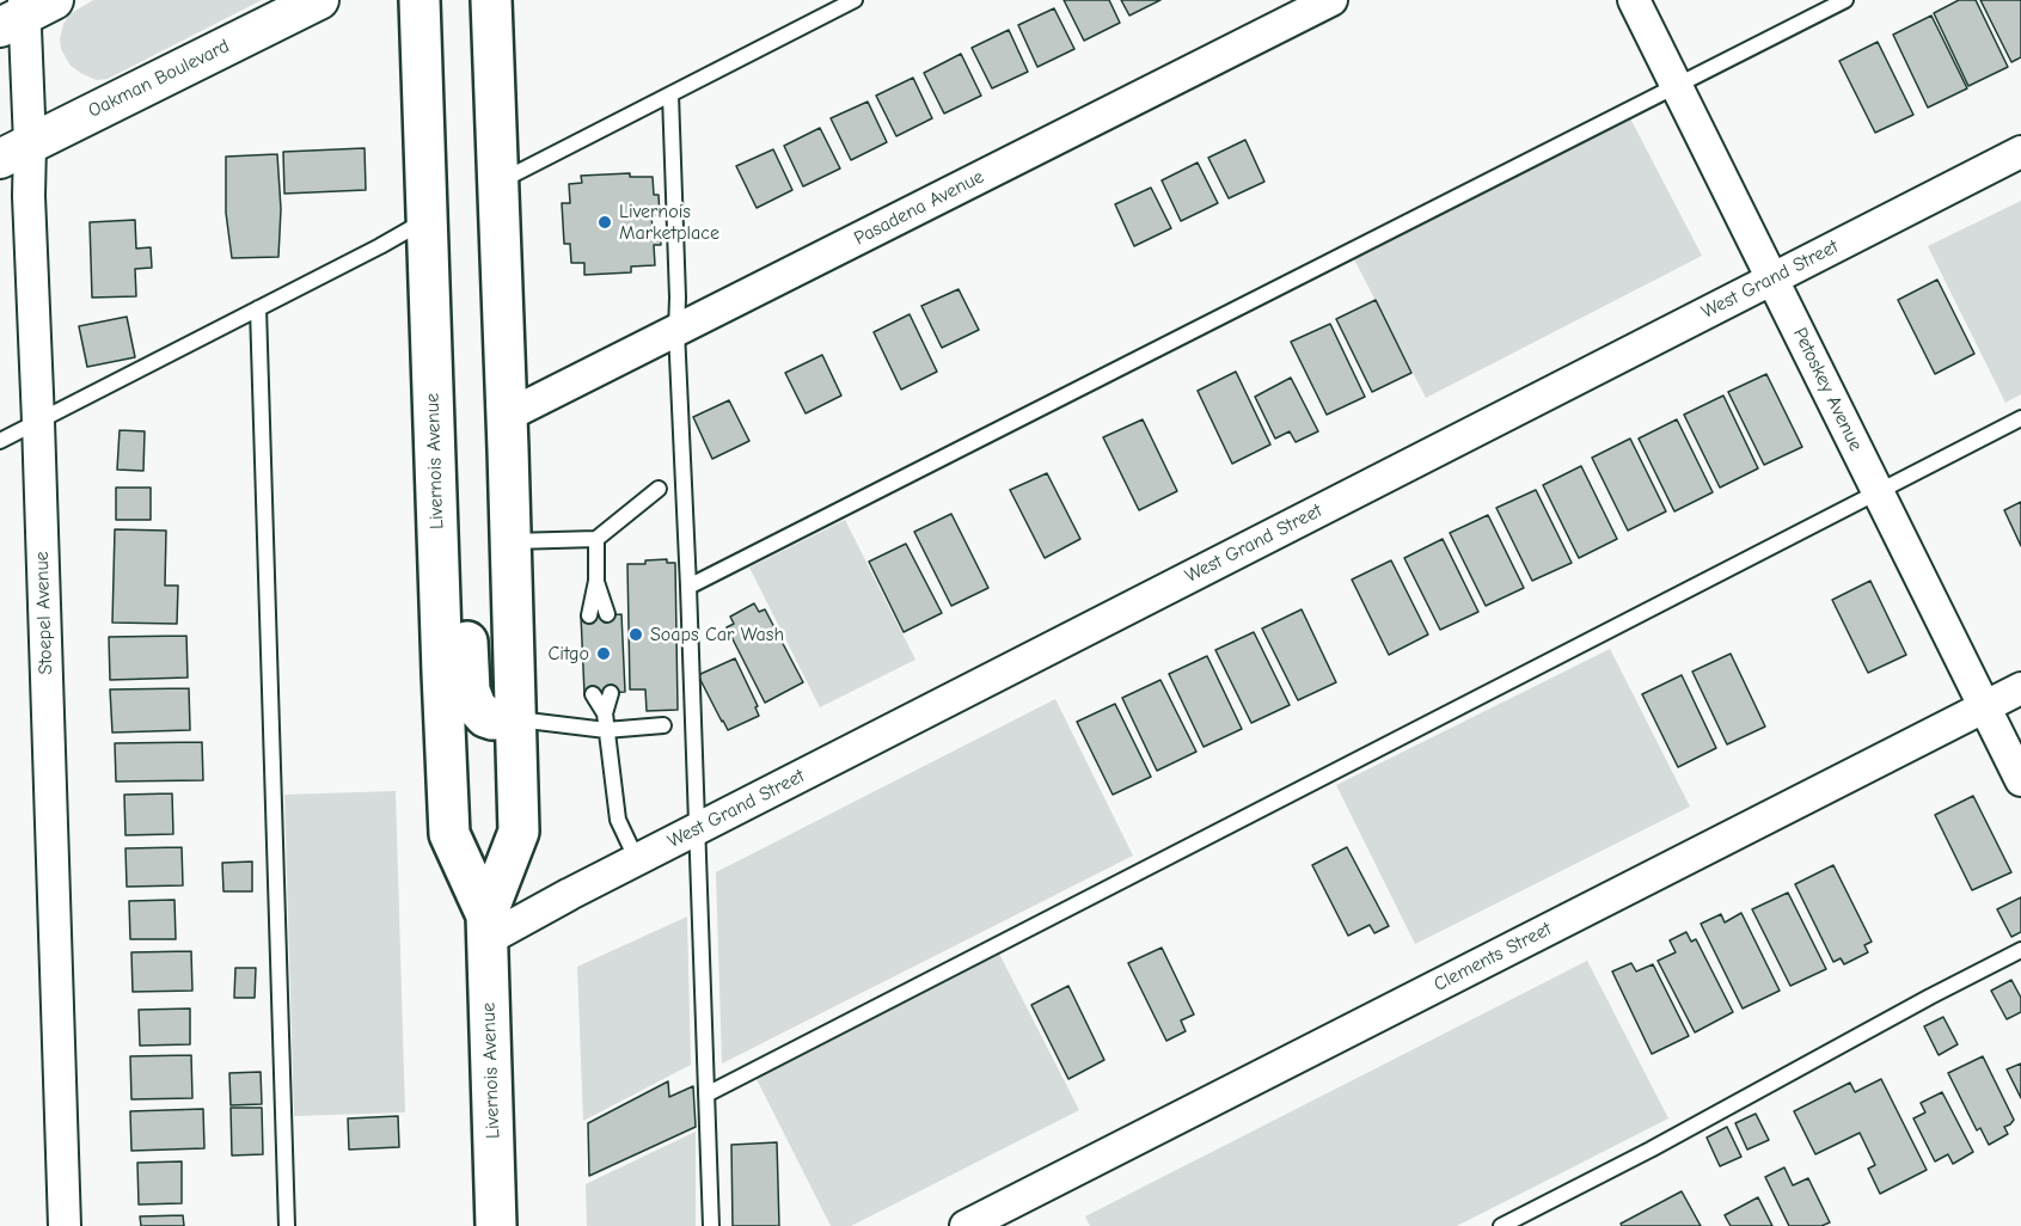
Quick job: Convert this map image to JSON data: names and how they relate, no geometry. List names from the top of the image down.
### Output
{
  "streets": {
    "main road": ["Livernois Avenue"],
    "street": [
      "Oakman Boulevard",
      "Pasadena Avenue",
      "West Grand Street",
      "Petoskey Avenue",
      "Stoepel Avenue",
      "Clements Street"
    ]
  },
  "crossings": [
    ["Oakman Boulevard", "Stoepel Avenue"],
    ["Pasadena Avenue", "Livernois Avenue"],
    ["West Grand Street", "Petoskey Avenue"],
    ["West Grand Street", "Livernois Avenue"],
    ["Petoskey Avenue", "Clements Street"]
  ],
  "places": ["Livernois Marketplace", "Soaps Car Wash", "Citgo"]
}
